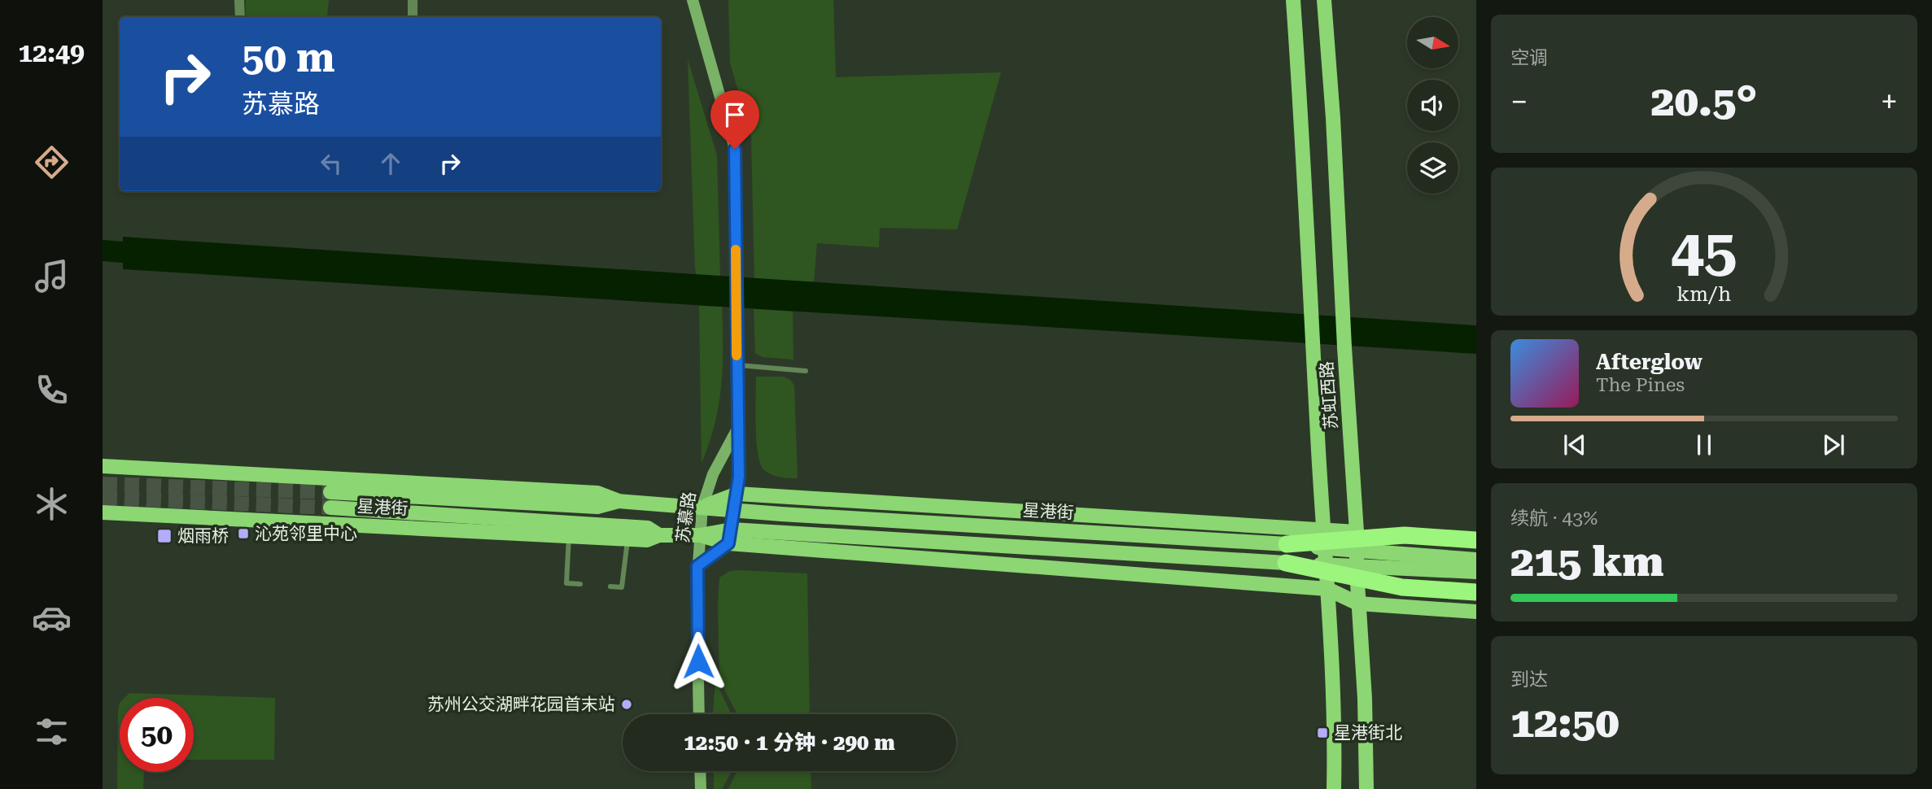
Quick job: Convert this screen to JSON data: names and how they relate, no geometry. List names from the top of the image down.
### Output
{
  "streets": {
    "main road": ["苏虹西路", "星港街", "苏慕路"]
  },
  "crossings": [
    ["星港街", "苏慕路"]
  ],
  "places": {
    "transit": ["沁苑邻里中心", "烟雨桥", "星港街北"],
    "other": ["苏州公交湖畔花园首末站"]
  },
  "north": "right",
  "page": {
    "tabs": "12:49",
    "tile": [
      "空调",
      ["续航 · 43%", "215 km"],
      ["到达", "12:50"]
    ],
    "turn": ["50 m", "苏慕路"],
    "heat": ["−", "20.5°", "+"],
    "song": ["Afterglow", "The Pines"],
    "limit": "50",
    "trip": "12:50 · 1 分钟 · 290 m",
    "gauge": ["45", "km/h"]
  }
}
